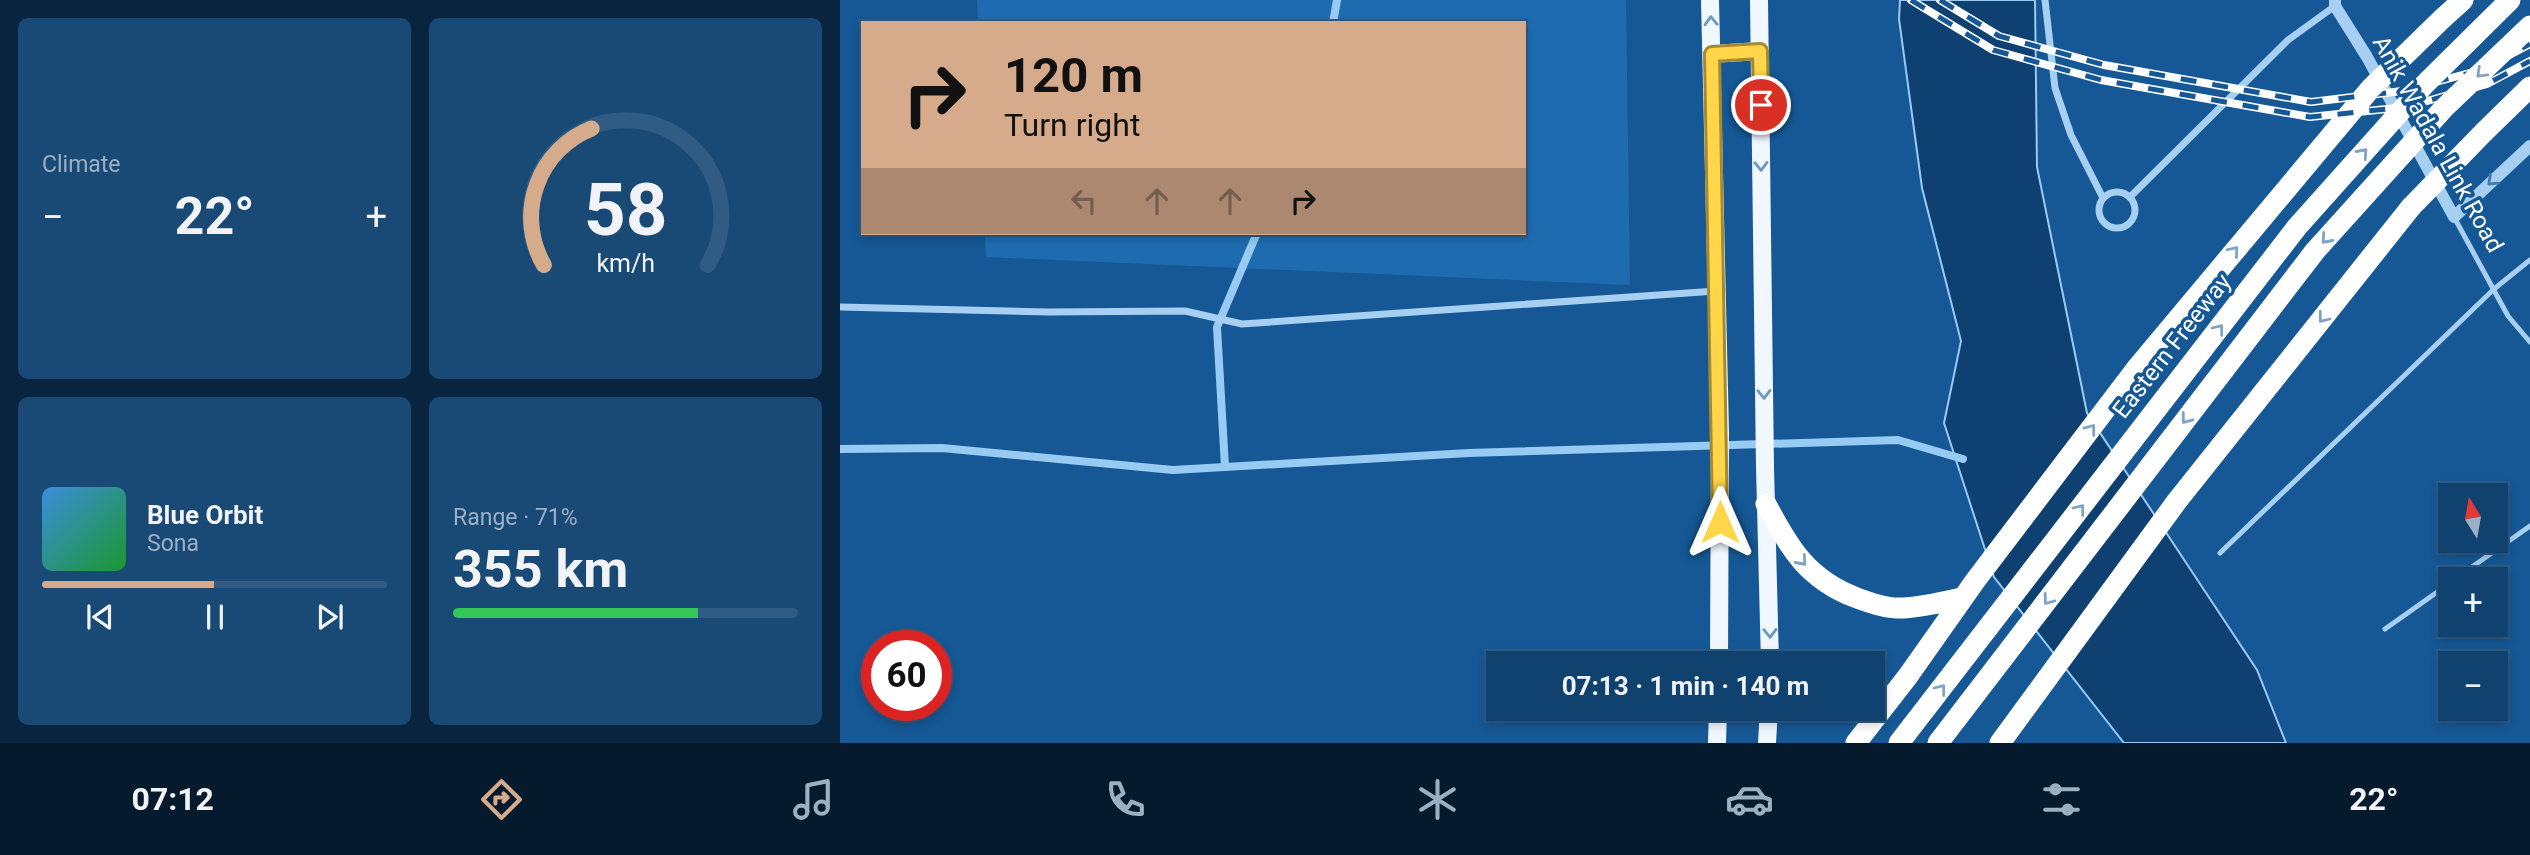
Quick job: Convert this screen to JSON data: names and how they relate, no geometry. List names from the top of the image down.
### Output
{
  "streets": {
    "highway": ["Eastern Freeway"],
    "street": ["Anik Wadala Link Road"]
  },
  "north": "top",
  "page": {
    "tile": [
      "Climate",
      ["Range · 71%", "355 km"]
    ],
    "turn": ["120 m", "Turn right"],
    "heat": ["−", "22°", "+"],
    "map_buttons": ["+", "−"],
    "song": ["Blue Orbit", "Sona"],
    "limit": "60",
    "trip": "07:13 · 1 min · 140 m",
    "tabs": ["07:12", "22°"],
    "gauge": ["58", "km/h"]
  }
}
